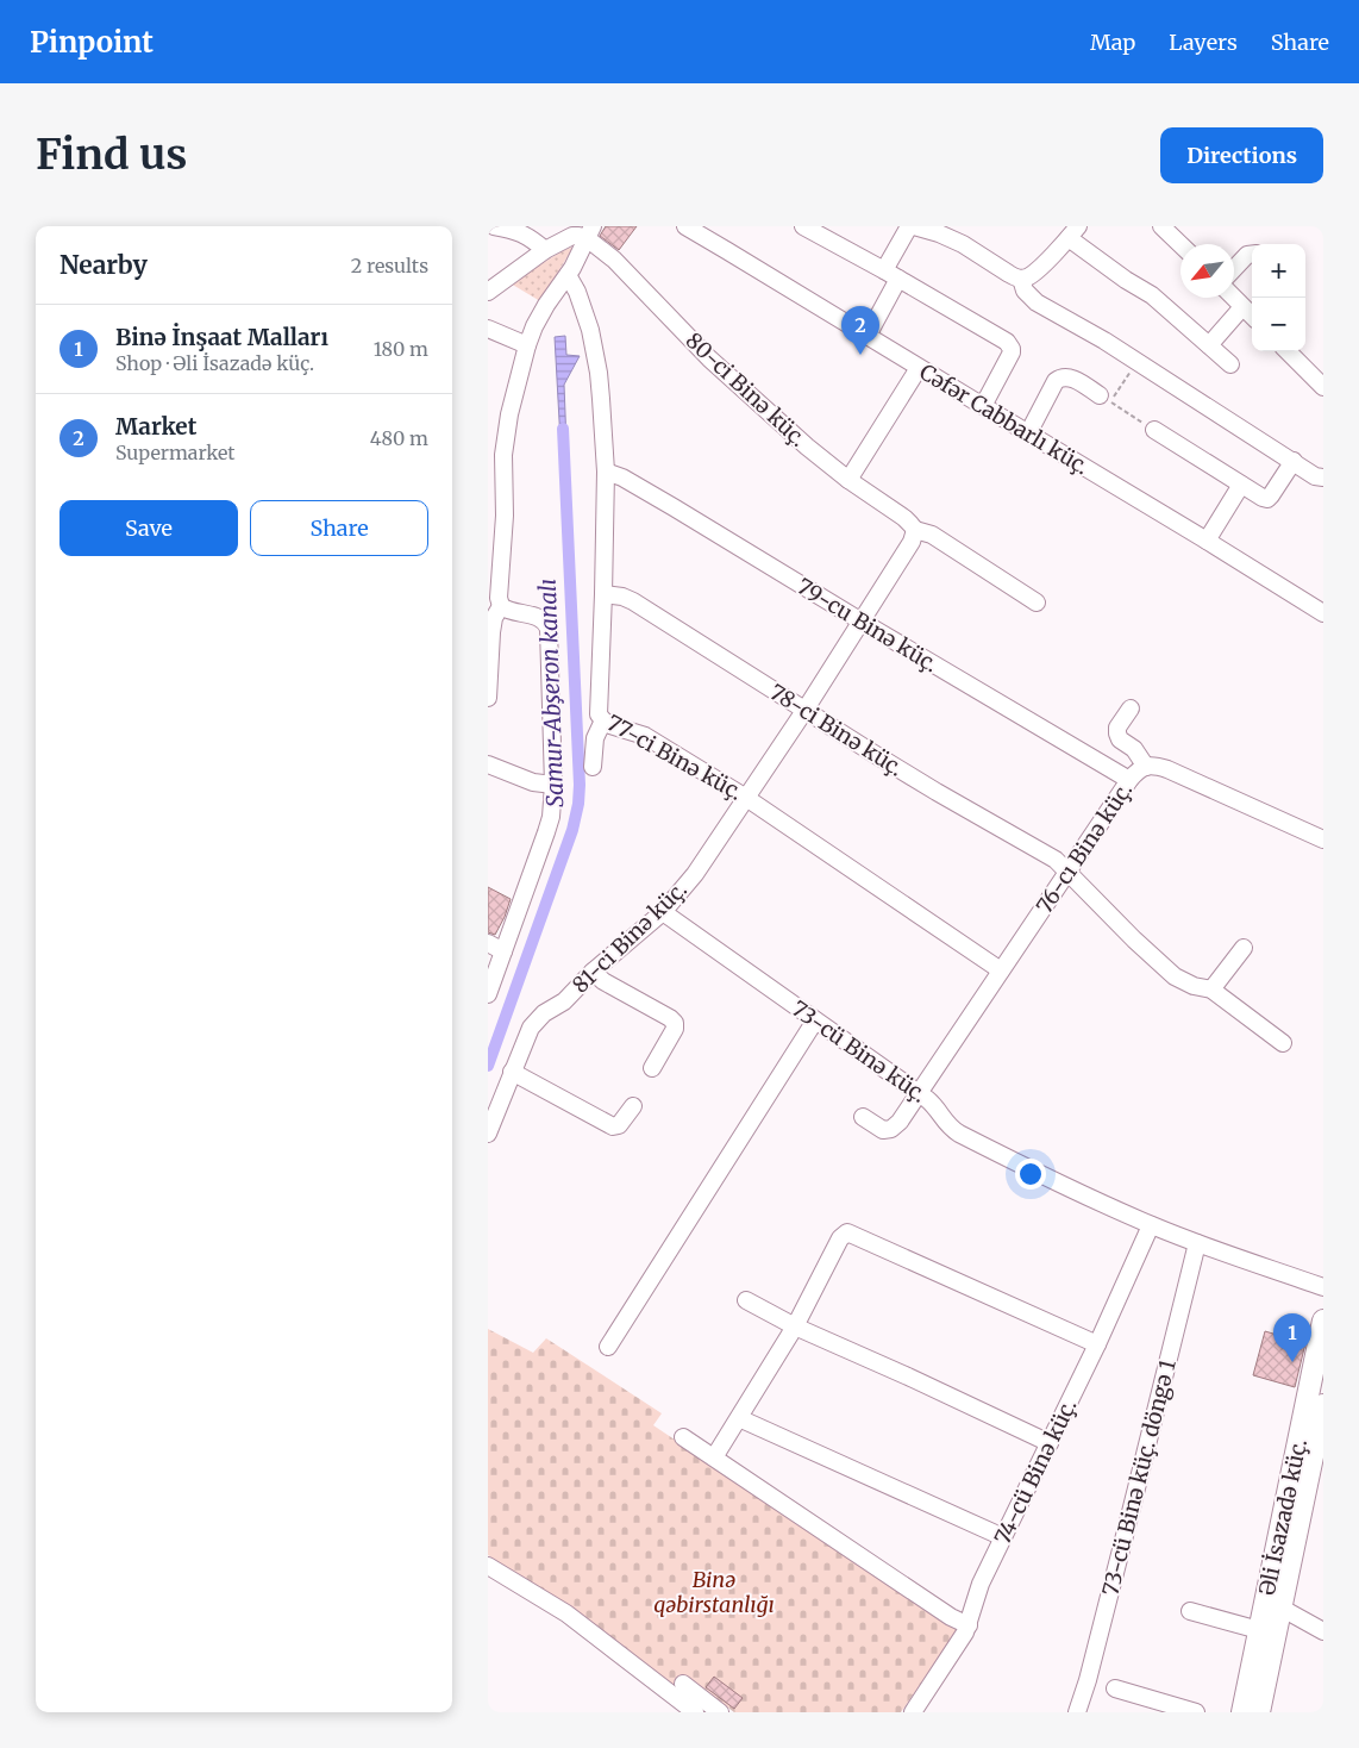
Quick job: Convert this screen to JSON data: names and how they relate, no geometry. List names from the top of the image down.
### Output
{
  "streets": {
    "main road": ["Əli İsazadə küç."],
    "street": [
      "80-ci Binə küç.",
      "Cəfər Cabbarlı küç.",
      "79-cu Binə küç.",
      "78-ci Binə küç.",
      "77-ci Binə küç.",
      "76-cı Binə küç.",
      "81-ci Binə küç.",
      "73-cü Binə küç.",
      "74-cü Binə küç.",
      "73-cü Binə küç. döngə 1"
    ]
  },
  "crossings": [
    ["80-ci Binə küç.", "81-ci Binə küç."],
    ["79-cu Binə küç.", "77-ci Binə küç."],
    ["79-cu Binə küç.", "76-cı Binə küç."],
    ["79-cu Binə küç.", "81-ci Binə küç."],
    ["78-ci Binə küç.", "77-ci Binə küç."],
    ["78-ci Binə küç.", "76-cı Binə küç."],
    ["78-ci Binə küç.", "81-ci Binə küç."],
    ["77-ci Binə küç.", "76-cı Binə küç."],
    ["77-ci Binə küç.", "81-ci Binə küç."],
    ["76-cı Binə küç.", "73-cü Binə küç."],
    ["81-ci Binə küç.", "73-cü Binə küç."],
    ["73-cü Binə küç.", "74-cü Binə küç."],
    ["73-cü Binə küç.", "73-cü Binə küç. döngə 1"]
  ],
  "water": ["Samur-Abşeron kanalı"],
  "parks": ["Binə qəbirstanlığı"],
  "north": "bottom left",
  "page": {
    "header": "Pinpoint",
    "nav": ["Map", "Layers", "Share"],
    "buttons": [
      "Directions",
      ["Save", "Share"]
    ],
    "title": "Find us",
    "heading": ["Nearby", "2 results"],
    "map_buttons": ["+", "−"],
    "list": [
      {
        "mark": "1",
        "name": "Binə İnşaat Malları",
        "note": "Shop · Əli İsazadə küç.",
        "value": "180 m"
      },
      {
        "mark": "2",
        "name": "Market",
        "note": "Supermarket",
        "value": "480 m"
      }
    ],
    "pins": ["2", "1"]
  }
}
